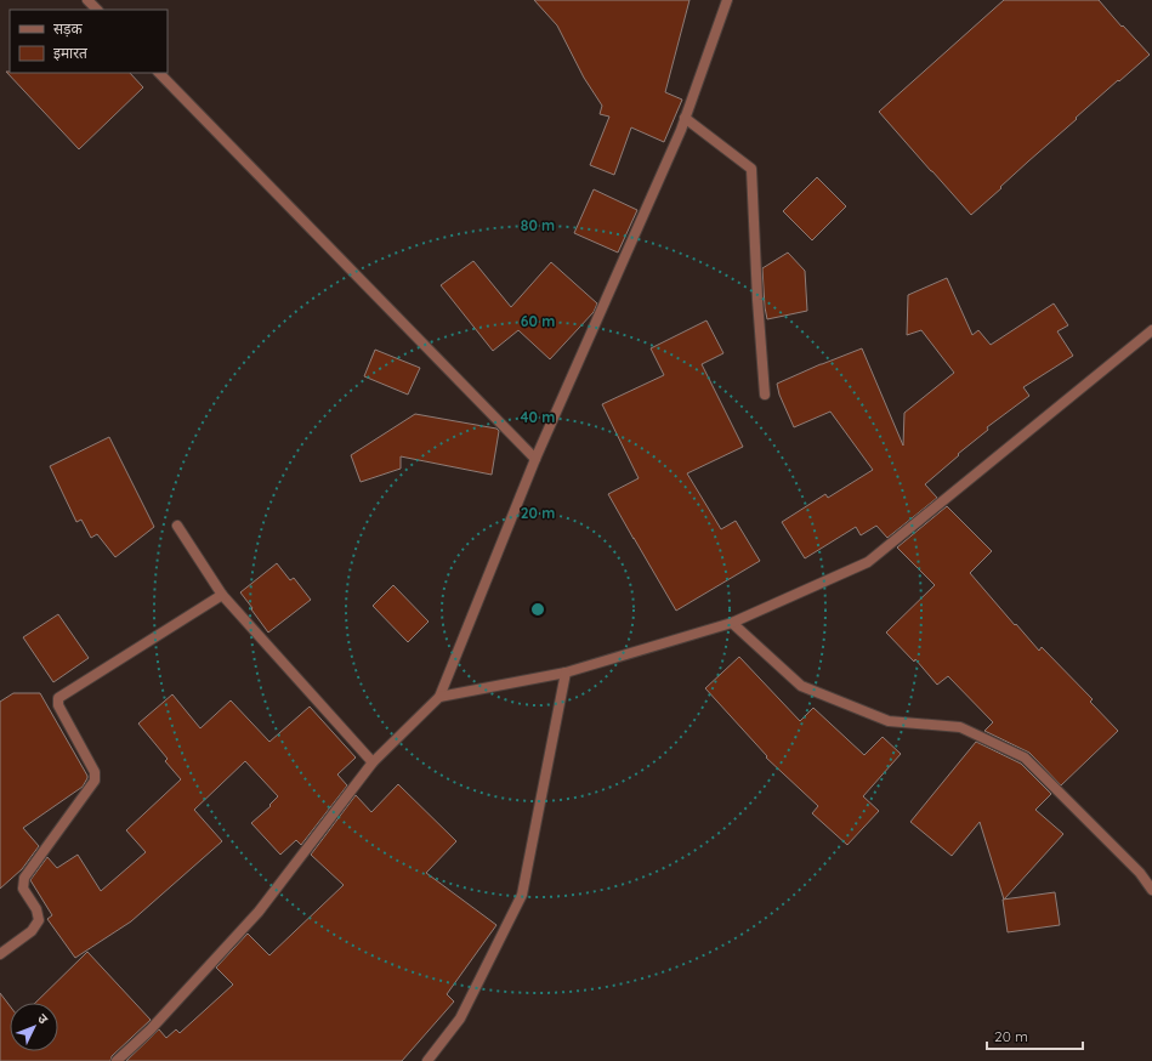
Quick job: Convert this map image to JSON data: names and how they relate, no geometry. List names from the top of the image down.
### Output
{
  "legend": ["सड़क", "इमारत"],
  "scale_bar": "20 m",
  "north": "top right",
  "rings": [
    "80 m",
    "60 m",
    "40 m",
    "20 m"
  ]
}
